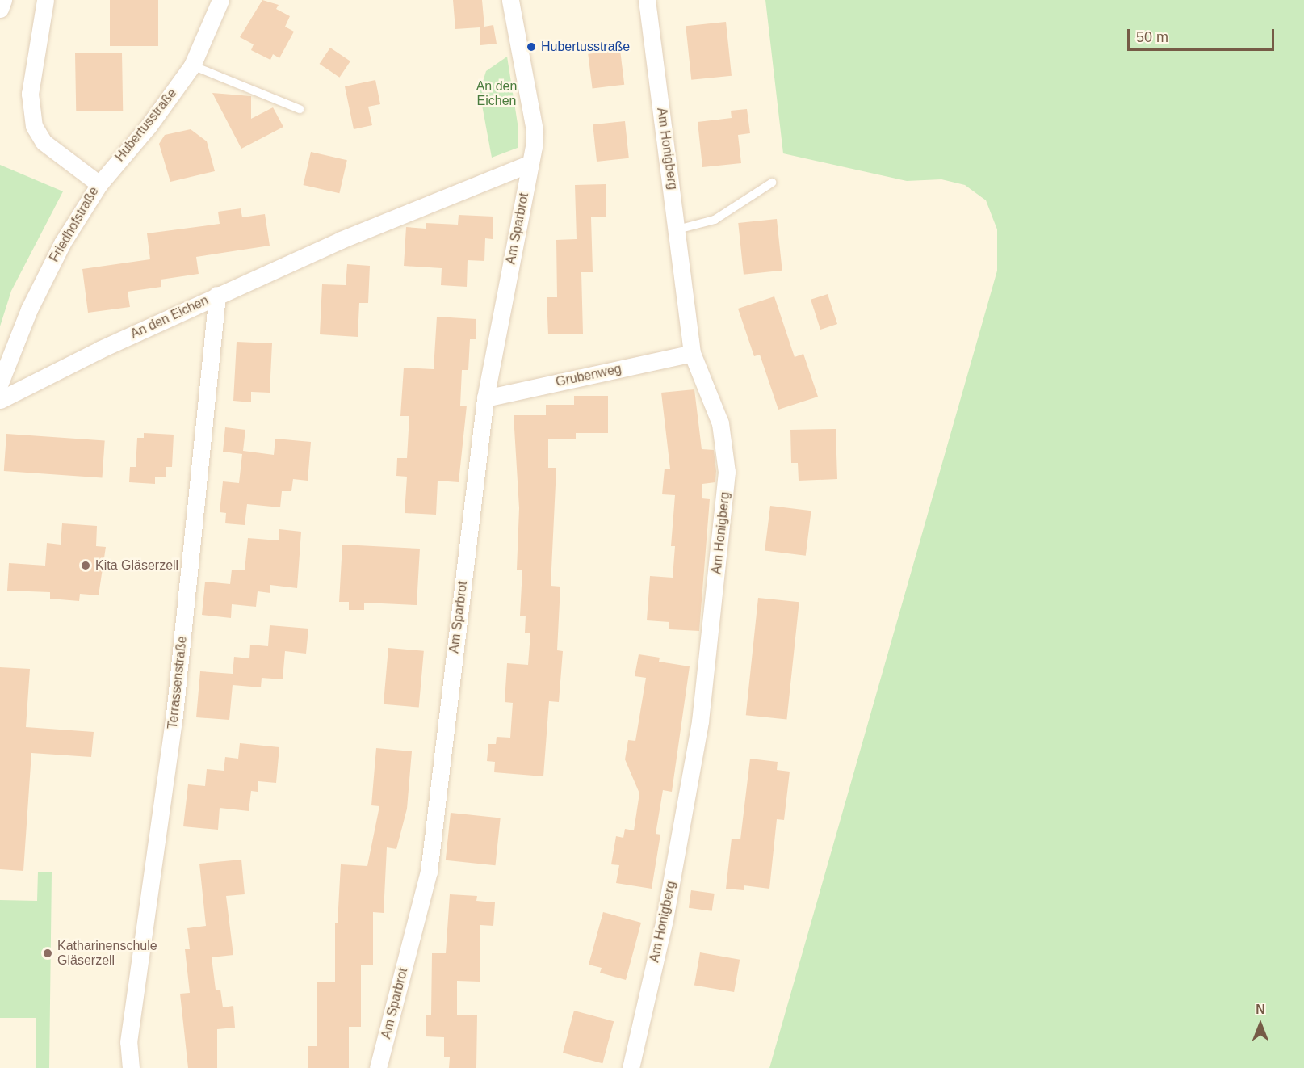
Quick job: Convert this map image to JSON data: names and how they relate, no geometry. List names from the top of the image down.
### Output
{
  "streets": {
    "street": [
      "Hubertusstraße",
      "Am Honigberg",
      "Friedhofstraße",
      "Am Sparbrot",
      "An den Eichen",
      "Grubenweg",
      "Terrassenstraße"
    ]
  },
  "crossings": [
    ["Hubertusstraße", "Friedhofstraße"],
    ["Am Honigberg", "Grubenweg"],
    ["Am Sparbrot", "An den Eichen"],
    ["Am Sparbrot", "Grubenweg"],
    ["An den Eichen", "Terrassenstraße"]
  ],
  "parks": ["An den Eichen"],
  "places": ["Hubertusstraße", "Kita Gläserzell", "Katharinenschule Gläserzell"],
  "scale_bar": "50 m",
  "north": "top"
}
